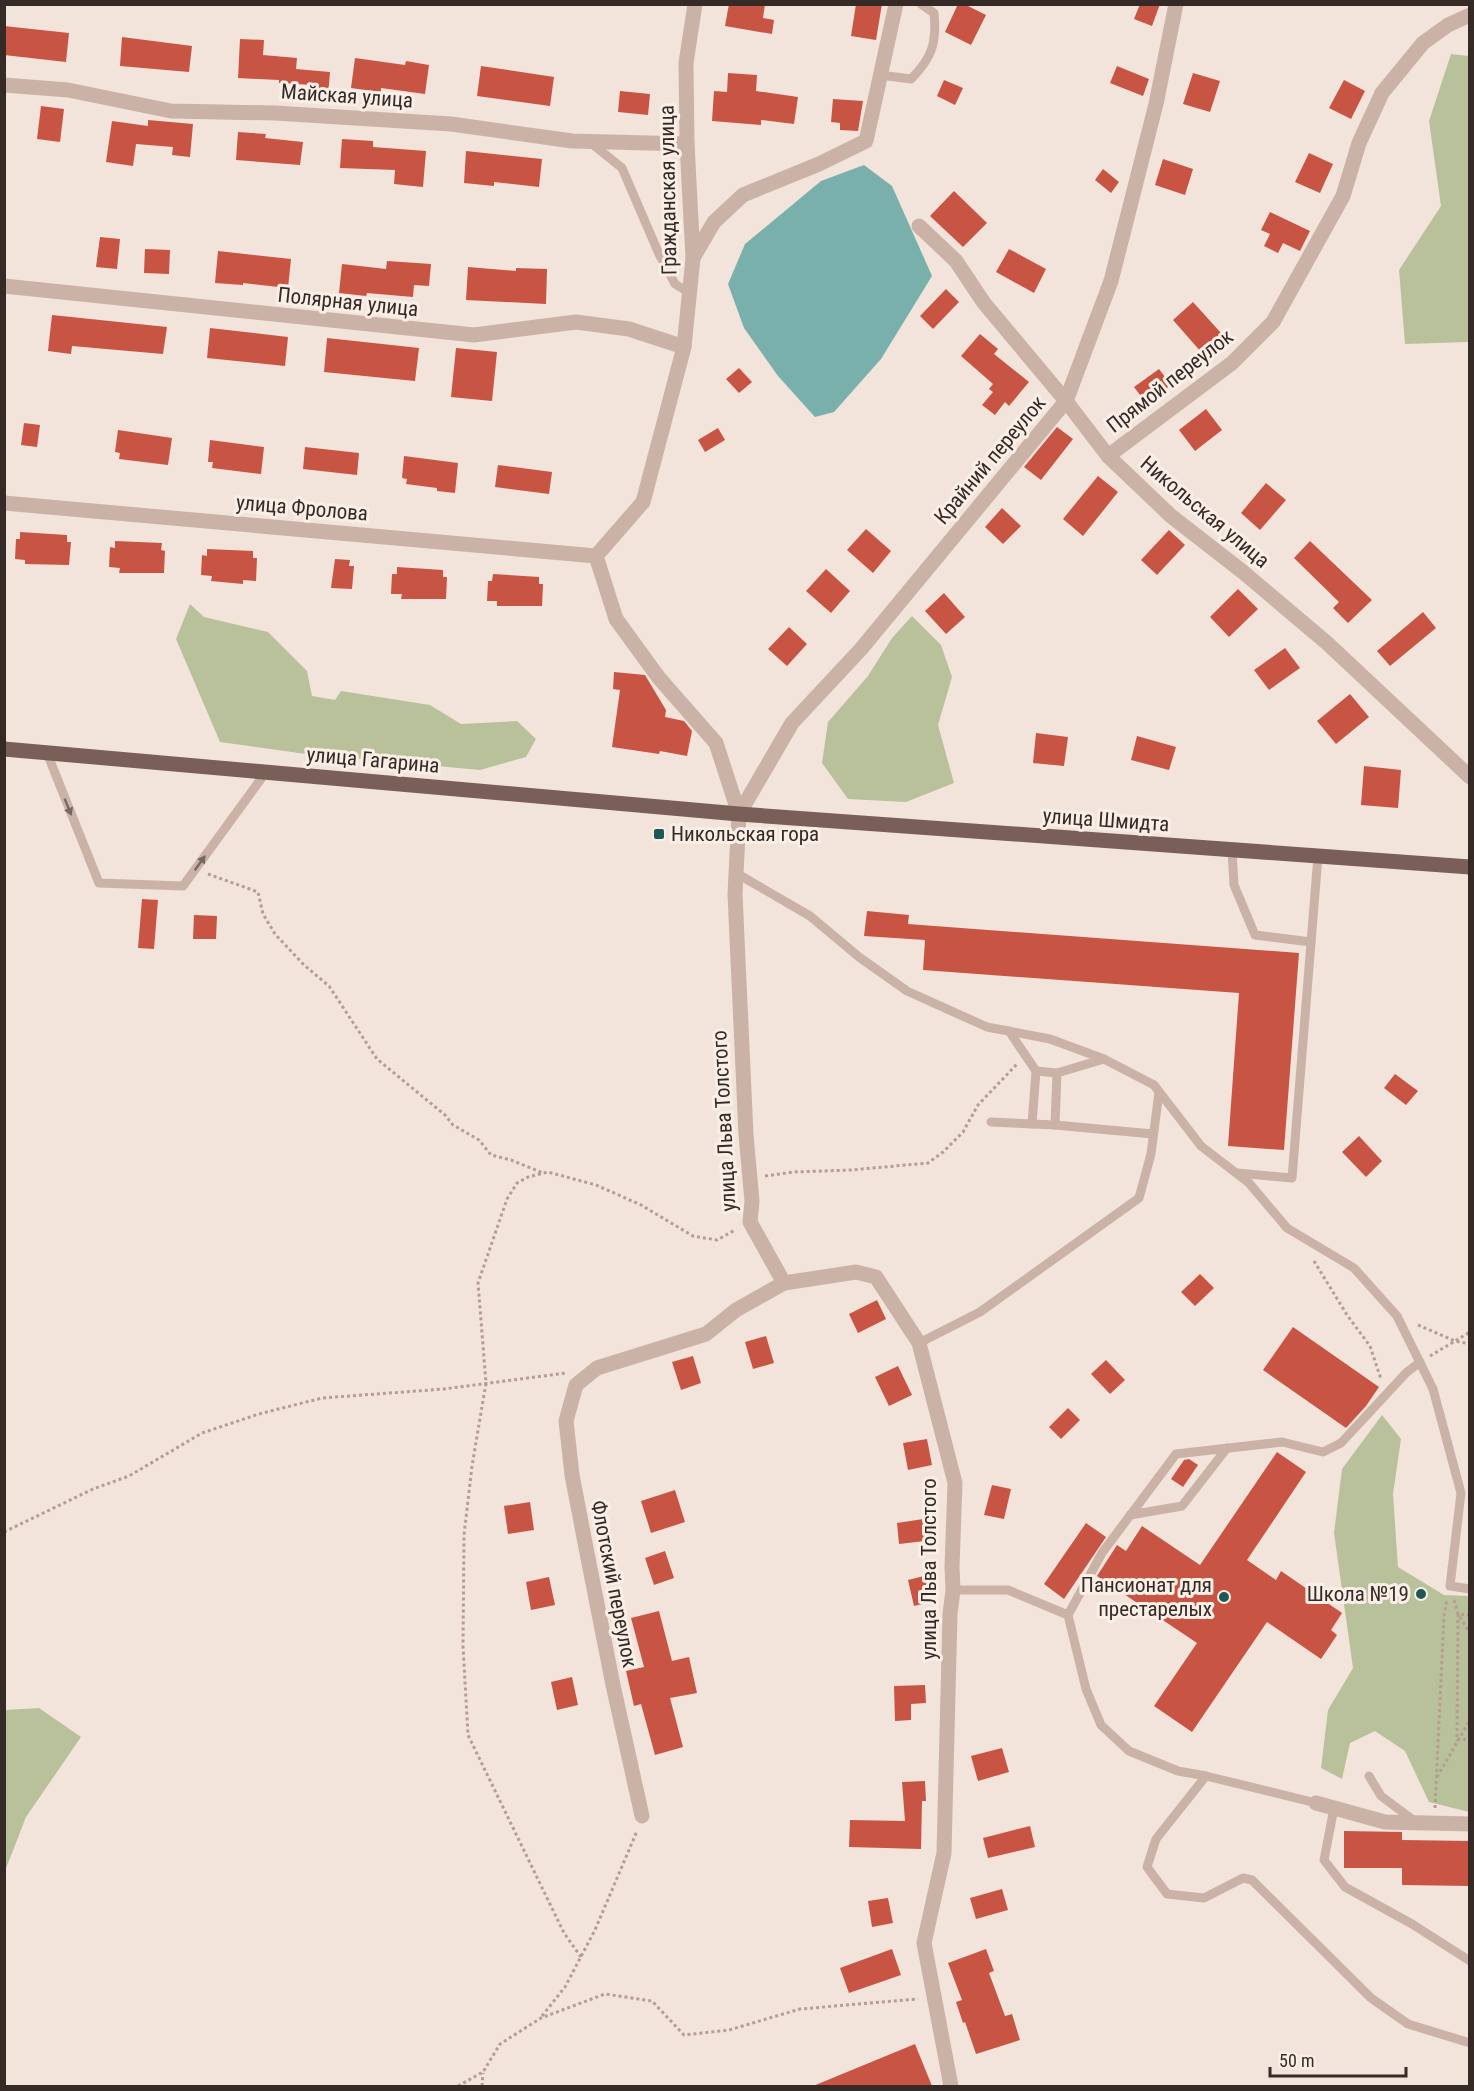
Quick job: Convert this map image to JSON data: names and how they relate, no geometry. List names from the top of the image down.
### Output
{
  "streets": {
    "main road": ["улица Гагарина", "улица Шмидта"],
    "street": [
      "Майская улица",
      "Гражданская улица",
      "Полярная улица",
      "Прямой переулок",
      "Крайний переулок",
      "улица Фролова",
      "Никольская улица",
      "улица Льва Толстого",
      "Флотский переулок"
    ]
  },
  "crossings": [
    ["Майская улица", "Гражданская улица"],
    ["Гражданская улица", "Полярная улица"],
    ["Гражданская улица", "улица Фролова"],
    ["Прямой переулок", "Никольская улица"],
    ["Крайний переулок", "Никольская улица"],
    ["Крайний переулок", "улица Гагарина"],
    ["Крайний переулок", "улица Шмидта"],
    ["Крайний переулок", "улица Льва Толстого"],
    ["улица Гагарина", "улица Шмидта"],
    ["улица Гагарина", "улица Льва Толстого"],
    ["улица Шмидта", "улица Льва Толстого"]
  ],
  "places": {
    "transit": ["Никольская гора"],
    "other": ["Школа №19", "Пансионат для престарелых"]
  },
  "scale_bar": "50 m"
}
